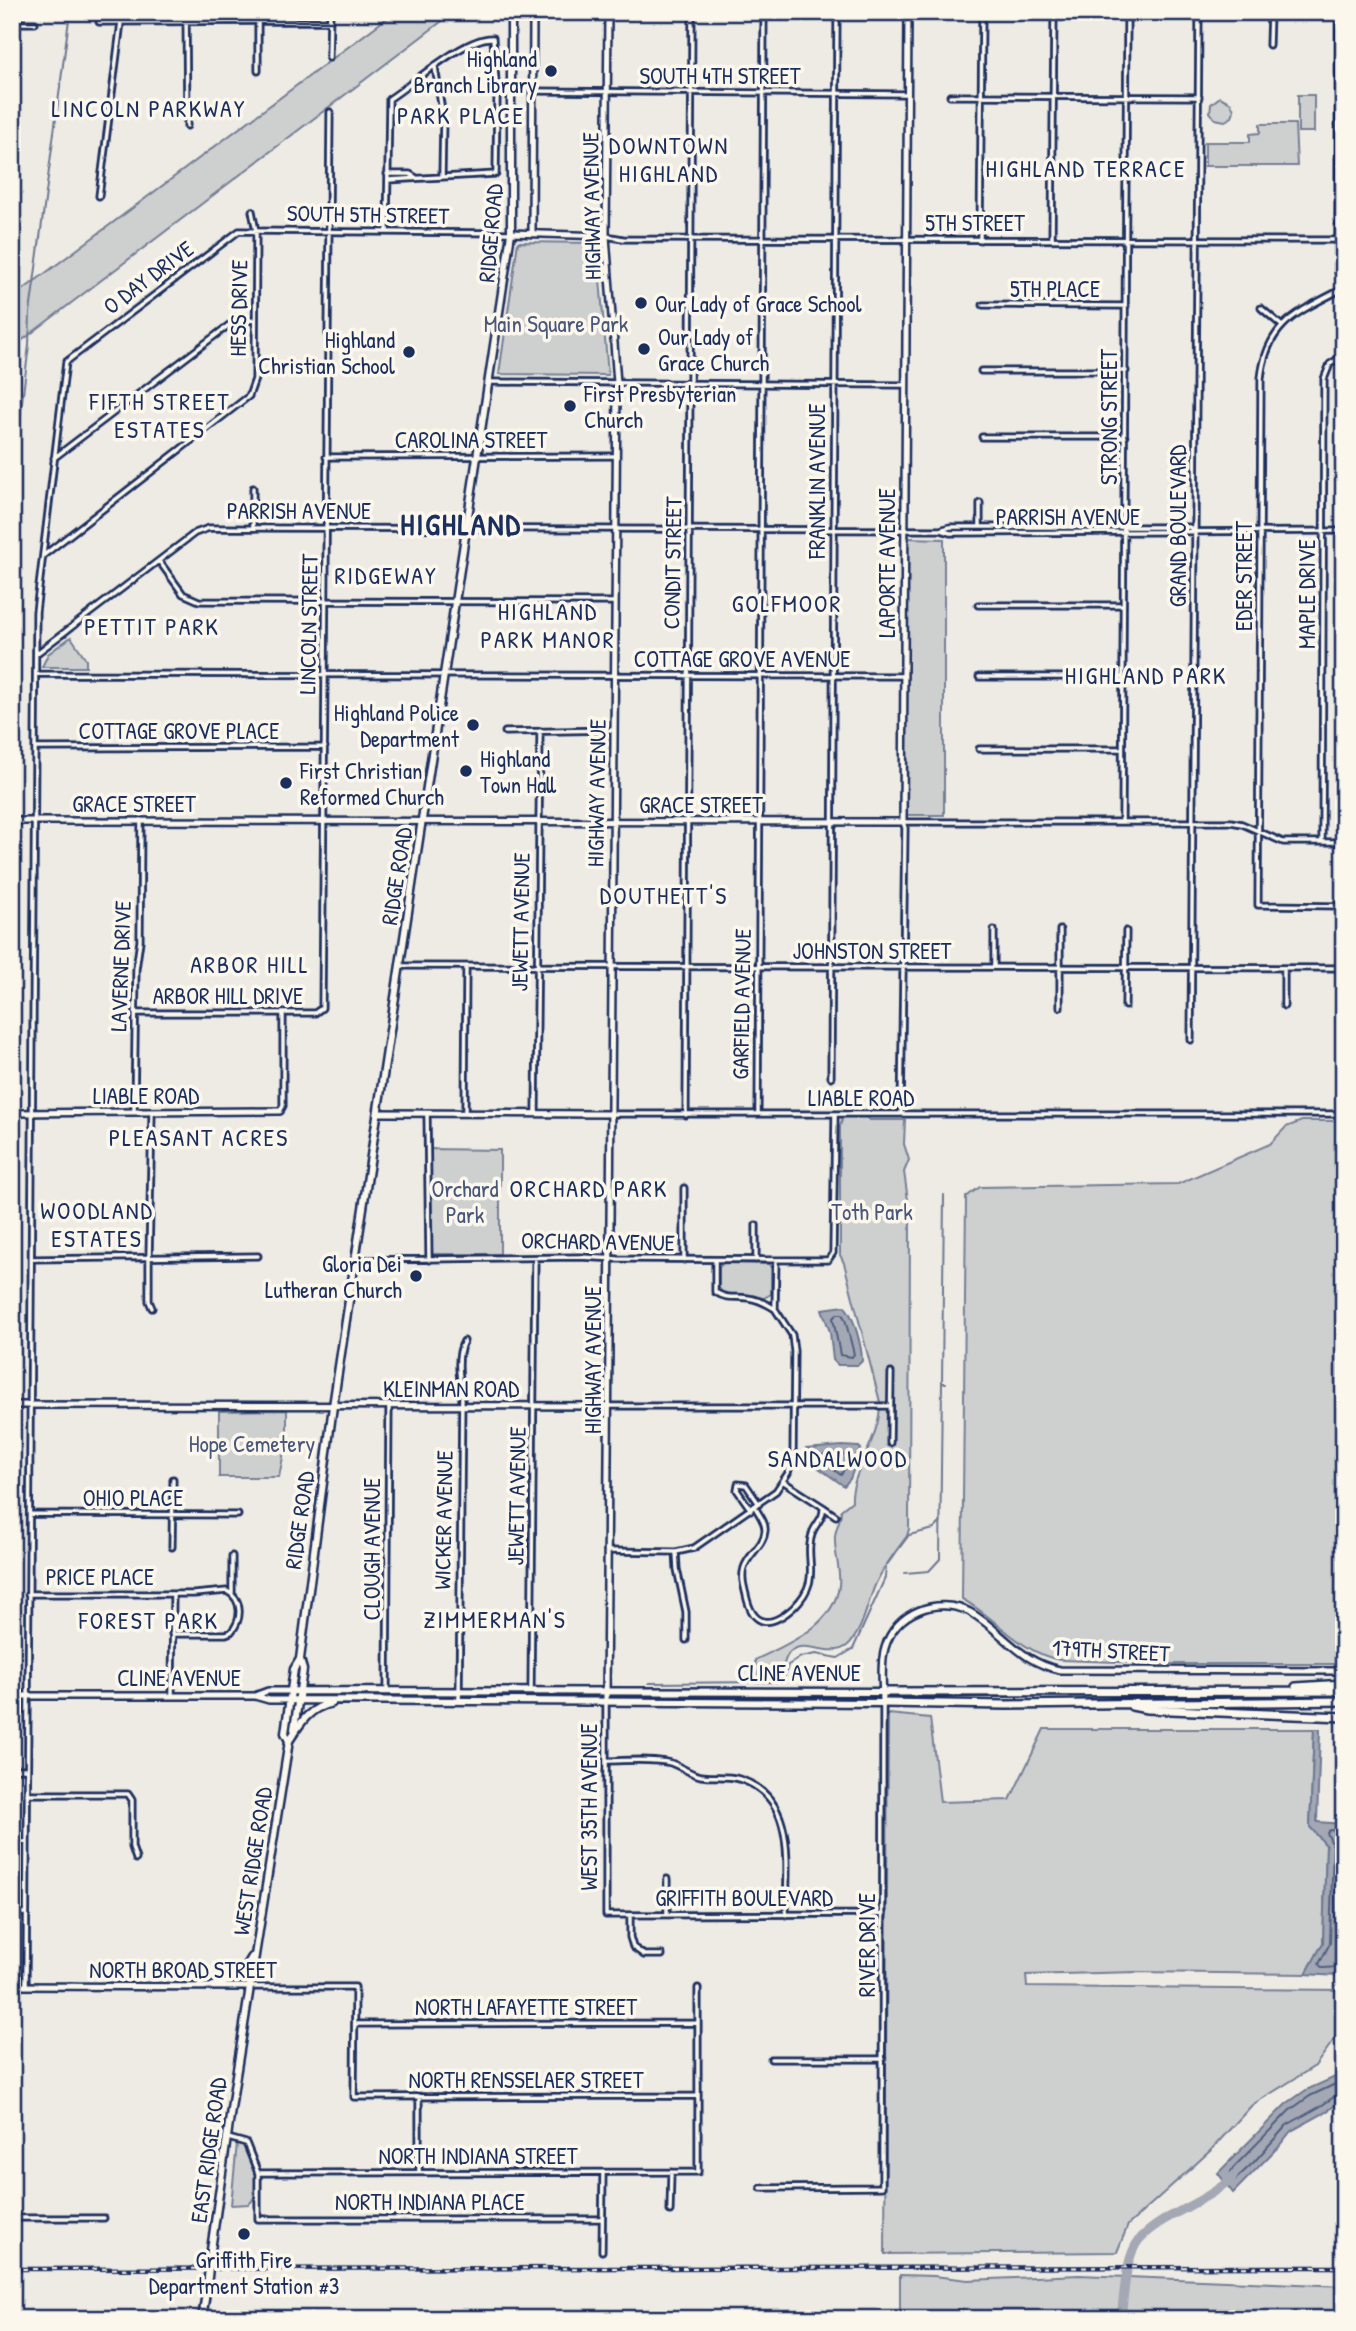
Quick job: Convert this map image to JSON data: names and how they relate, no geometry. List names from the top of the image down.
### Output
{
  "streets": {
    "highway": ["CLINE AVENUE"],
    "main road": ["RIDGE ROAD", "WEST RIDGE ROAD", "EAST RIDGE ROAD"],
    "street": [
      "SOUTH 4TH STREET",
      "HIGHWAY AVENUE",
      "SOUTH 5TH STREET",
      "5TH STREET",
      "O DAY DRIVE",
      "5TH PLACE",
      "HESS DRIVE",
      "STRONG STREET",
      "CAROLINA STREET",
      "FRANKLIN AVENUE",
      "PARRISH AVENUE",
      "GRAND BOULEVARD",
      "CONDIT STREET",
      "LAPORTE AVENUE",
      "EDER STREET",
      "MAPLE DRIVE",
      "LINCOLN STREET",
      "COTTAGE GROVE AVENUE",
      "COTTAGE GROVE PLACE",
      "GRACE STREET",
      "JEWETT AVENUE",
      "JOHNSTON STREET",
      "LAVERNE DRIVE",
      "ARBOR HILL DRIVE",
      "GARFIELD AVENUE",
      "LIABLE ROAD",
      "ORCHARD AVENUE",
      "KLEINMAN ROAD",
      "OHIO PLACE",
      "WICKER AVENUE",
      "CLOUGH AVENUE",
      "PRICE PLACE",
      "179TH STREET",
      "WEST 35TH AVENUE",
      "GRIFFITH BOULEVARD",
      "RIVER DRIVE",
      "NORTH BROAD STREET",
      "NORTH LAFAYETTE STREET",
      "NORTH RENSSELAER STREET",
      "NORTH INDIANA STREET",
      "NORTH INDIANA PLACE"
    ]
  },
  "crossings": [
    ["SOUTH 4TH STREET", "HIGHWAY AVENUE"],
    ["SOUTH 4TH STREET", "FRANKLIN AVENUE"],
    ["SOUTH 4TH STREET", "CONDIT STREET"],
    ["SOUTH 4TH STREET", "LAPORTE AVENUE"],
    ["SOUTH 4TH STREET", "GARFIELD AVENUE"],
    ["HIGHWAY AVENUE", "SOUTH 5TH STREET"],
    ["HIGHWAY AVENUE", "5TH STREET"],
    ["HIGHWAY AVENUE", "CAROLINA STREET"],
    ["HIGHWAY AVENUE", "PARRISH AVENUE"],
    ["HIGHWAY AVENUE", "COTTAGE GROVE AVENUE"],
    ["HIGHWAY AVENUE", "GRACE STREET"],
    ["HIGHWAY AVENUE", "JOHNSTON STREET"],
    ["HIGHWAY AVENUE", "LIABLE ROAD"],
    ["HIGHWAY AVENUE", "ORCHARD AVENUE"],
    ["HIGHWAY AVENUE", "KLEINMAN ROAD"],
    ["HIGHWAY AVENUE", "CLINE AVENUE"],
    ["HIGHWAY AVENUE", "WEST 35TH AVENUE"],
    ["SOUTH 5TH STREET", "5TH STREET"],
    ["SOUTH 5TH STREET", "RIDGE ROAD"],
    ["SOUTH 5TH STREET", "O DAY DRIVE"],
    ["SOUTH 5TH STREET", "HESS DRIVE"],
    ["SOUTH 5TH STREET", "LINCOLN STREET"],
    ["5TH STREET", "STRONG STREET"],
    ["5TH STREET", "FRANKLIN AVENUE"],
    ["5TH STREET", "GRAND BOULEVARD"],
    ["5TH STREET", "CONDIT STREET"],
    ["5TH STREET", "LAPORTE AVENUE"],
    ["5TH STREET", "GARFIELD AVENUE"],
    ["RIDGE ROAD", "CAROLINA STREET"],
    ["RIDGE ROAD", "PARRISH AVENUE"],
    ["RIDGE ROAD", "COTTAGE GROVE AVENUE"],
    ["RIDGE ROAD", "GRACE STREET"],
    ["RIDGE ROAD", "JOHNSTON STREET"],
    ["RIDGE ROAD", "LIABLE ROAD"],
    ["RIDGE ROAD", "ORCHARD AVENUE"],
    ["RIDGE ROAD", "KLEINMAN ROAD"],
    ["RIDGE ROAD", "CLINE AVENUE"],
    ["RIDGE ROAD", "WEST RIDGE ROAD"],
    ["O DAY DRIVE", "HESS DRIVE"],
    ["5TH PLACE", "STRONG STREET"],
    ["STRONG STREET", "PARRISH AVENUE"],
    ["STRONG STREET", "GRACE STREET"],
    ["CAROLINA STREET", "LINCOLN STREET"],
    ["FRANKLIN AVENUE", "PARRISH AVENUE"],
    ["FRANKLIN AVENUE", "COTTAGE GROVE AVENUE"],
    ["FRANKLIN AVENUE", "GRACE STREET"],
    ["FRANKLIN AVENUE", "JOHNSTON STREET"],
    ["PARRISH AVENUE", "GRAND BOULEVARD"],
    ["PARRISH AVENUE", "CONDIT STREET"],
    ["PARRISH AVENUE", "LAPORTE AVENUE"],
    ["PARRISH AVENUE", "EDER STREET"],
    ["PARRISH AVENUE", "MAPLE DRIVE"],
    ["PARRISH AVENUE", "LINCOLN STREET"],
    ["PARRISH AVENUE", "GARFIELD AVENUE"],
    ["GRAND BOULEVARD", "GRACE STREET"],
    ["GRAND BOULEVARD", "JOHNSTON STREET"],
    ["CONDIT STREET", "COTTAGE GROVE AVENUE"],
    ["CONDIT STREET", "GRACE STREET"],
    ["CONDIT STREET", "JOHNSTON STREET"],
    ["CONDIT STREET", "LIABLE ROAD"],
    ["LAPORTE AVENUE", "COTTAGE GROVE AVENUE"],
    ["LAPORTE AVENUE", "GRACE STREET"],
    ["LAPORTE AVENUE", "JOHNSTON STREET"],
    ["LAPORTE AVENUE", "LIABLE ROAD"],
    ["EDER STREET", "GRACE STREET"],
    ["MAPLE DRIVE", "GRACE STREET"],
    ["LINCOLN STREET", "COTTAGE GROVE AVENUE"],
    ["LINCOLN STREET", "COTTAGE GROVE PLACE"],
    ["LINCOLN STREET", "GRACE STREET"],
    ["LINCOLN STREET", "ARBOR HILL DRIVE"],
    ["COTTAGE GROVE AVENUE", "GARFIELD AVENUE"],
    ["GRACE STREET", "JEWETT AVENUE"],
    ["GRACE STREET", "LAVERNE DRIVE"],
    ["GRACE STREET", "GARFIELD AVENUE"],
    ["JEWETT AVENUE", "JOHNSTON STREET"],
    ["JEWETT AVENUE", "LIABLE ROAD"],
    ["JEWETT AVENUE", "ORCHARD AVENUE"],
    ["JEWETT AVENUE", "KLEINMAN ROAD"],
    ["JEWETT AVENUE", "CLINE AVENUE"],
    ["JOHNSTON STREET", "GARFIELD AVENUE"],
    ["LAVERNE DRIVE", "ARBOR HILL DRIVE"],
    ["LAVERNE DRIVE", "LIABLE ROAD"],
    ["GARFIELD AVENUE", "LIABLE ROAD"],
    ["KLEINMAN ROAD", "WICKER AVENUE"],
    ["KLEINMAN ROAD", "CLOUGH AVENUE"],
    ["WICKER AVENUE", "CLINE AVENUE"],
    ["CLOUGH AVENUE", "CLINE AVENUE"],
    ["179TH STREET", "CLINE AVENUE"],
    ["179TH STREET", "RIVER DRIVE"],
    ["CLINE AVENUE", "WEST 35TH AVENUE"],
    ["CLINE AVENUE", "WEST RIDGE ROAD"],
    ["CLINE AVENUE", "RIVER DRIVE"],
    ["WEST 35TH AVENUE", "GRIFFITH BOULEVARD"],
    ["WEST RIDGE ROAD", "NORTH BROAD STREET"],
    ["WEST RIDGE ROAD", "EAST RIDGE ROAD"],
    ["GRIFFITH BOULEVARD", "RIVER DRIVE"],
    ["NORTH BROAD STREET", "NORTH LAFAYETTE STREET"],
    ["NORTH BROAD STREET", "NORTH RENSSELAER STREET"],
    ["NORTH BROAD STREET", "EAST RIDGE ROAD"],
    ["NORTH LAFAYETTE STREET", "NORTH RENSSELAER STREET"],
    ["NORTH RENSSELAER STREET", "NORTH INDIANA STREET"],
    ["NORTH INDIANA STREET", "NORTH INDIANA PLACE"]
  ],
  "districts": [
    "LINCOLN PARKWAY",
    "PARK PLACE",
    "DOWNTOWN HIGHLAND",
    "HIGHLAND TERRACE",
    "FIFTH STREET ESTATES",
    "HIGHLAND",
    "RIDGEWAY",
    "GOLFMOOR",
    "HIGHLAND PARK MANOR",
    "PETTIT PARK",
    "HIGHLAND PARK",
    "DOUTHETT'S",
    "ARBOR HILL",
    "PLEASANT ACRES",
    "ORCHARD PARK",
    "WOODLAND ESTATES",
    "SANDALWOOD",
    "ZIMMERMAN'S",
    "FOREST PARK"
  ],
  "parks": [
    "Main Square Park",
    "Orchard Park",
    "Toth Park",
    "Hope Cemetery"
  ],
  "places": [
    "Highland Branch Library",
    "Our Lady of Grace School",
    "Our Lady of Grace Church",
    "Highland Christian School",
    "First Presbyterian Church",
    "Highland Police Department",
    "Highland Town Hall",
    "First Christian Reformed Church",
    "Gloria Dei Lutheran Church",
    "Griffith Fire Department Station #3"
  ]
}
